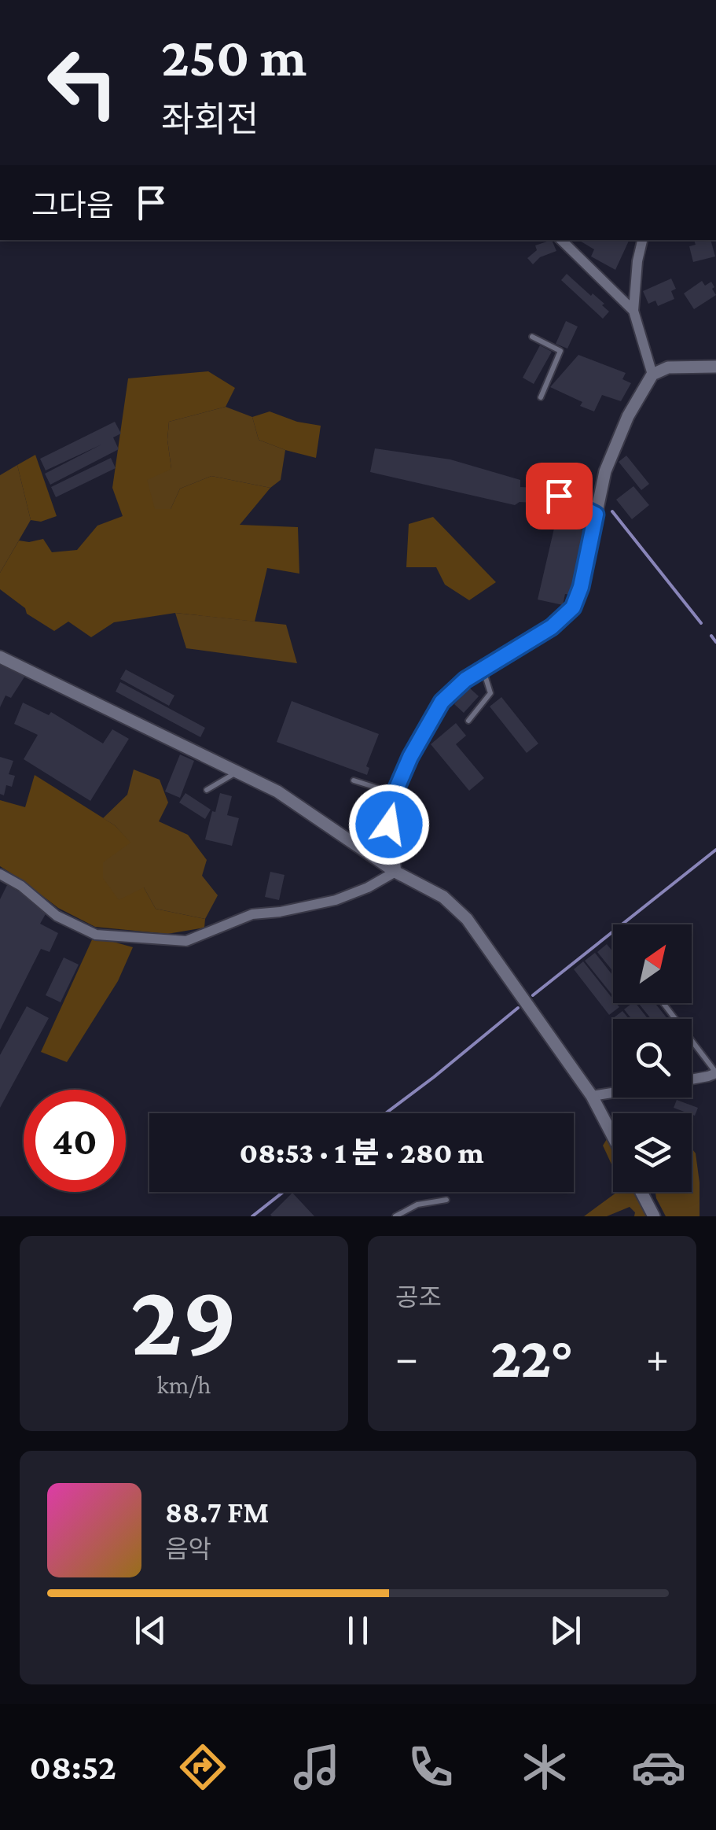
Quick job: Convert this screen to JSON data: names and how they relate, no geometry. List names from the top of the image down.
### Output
{
  "north": "top right",
  "page": {
    "turn": ["250 m", "좌회전"],
    "then": "그다음",
    "limit": "40",
    "trip": "08:53 · 1 분 · 280 m",
    "tile": [
      ["29", "km/h"],
      "공조"
    ],
    "heat": ["−", "22°", "+"],
    "song": ["88.7 FM", "음악"],
    "tabs": "08:52"
  }
}
